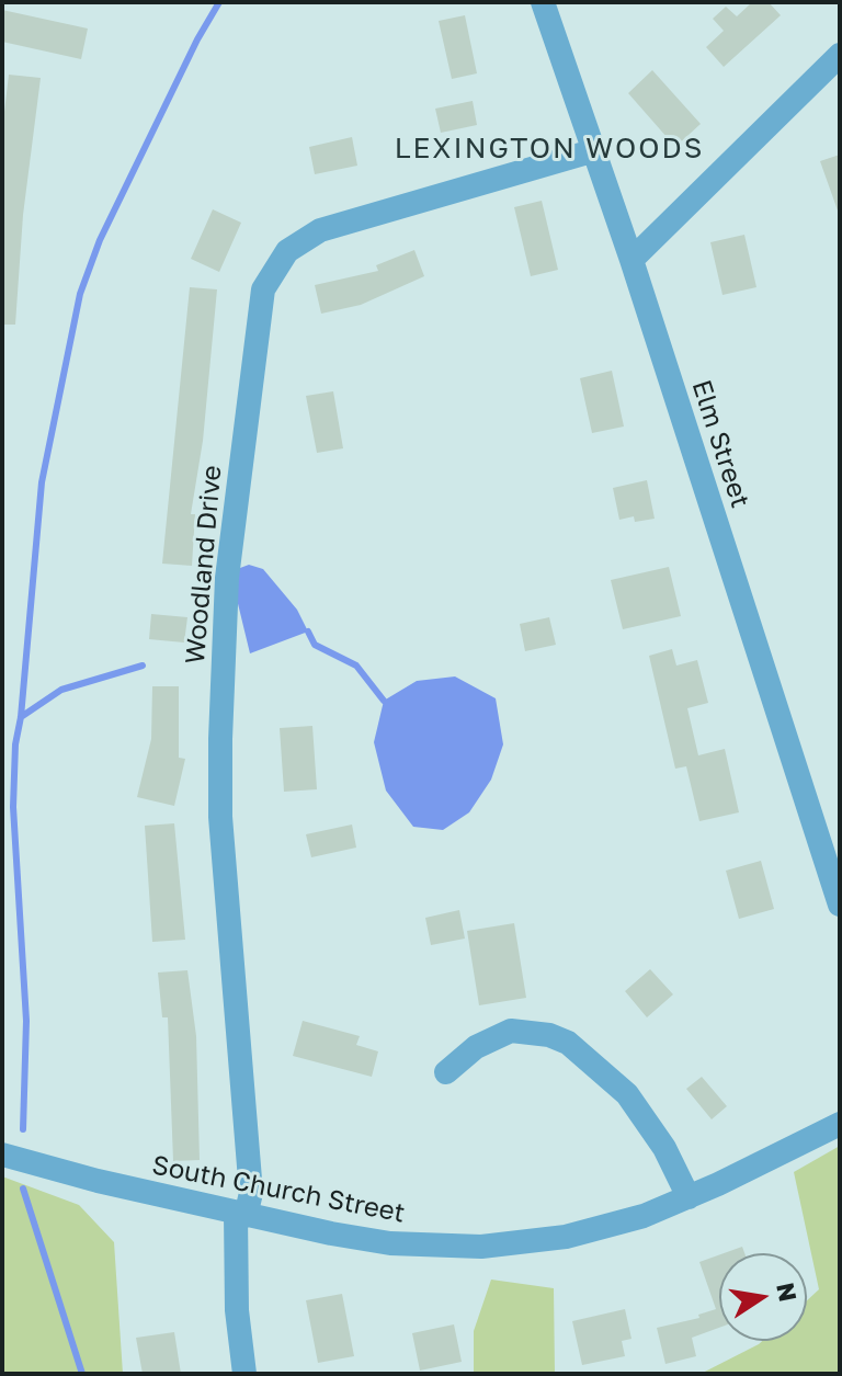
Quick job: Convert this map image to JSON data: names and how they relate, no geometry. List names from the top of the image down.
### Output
{
  "streets": {
    "street": ["Elm Street", "Woodland Drive", "South Church Street"]
  },
  "crossings": [
    ["Elm Street", "Woodland Drive"],
    ["Woodland Drive", "South Church Street"]
  ],
  "districts": ["LEXINGTON WOODS"],
  "north": "right"
}
